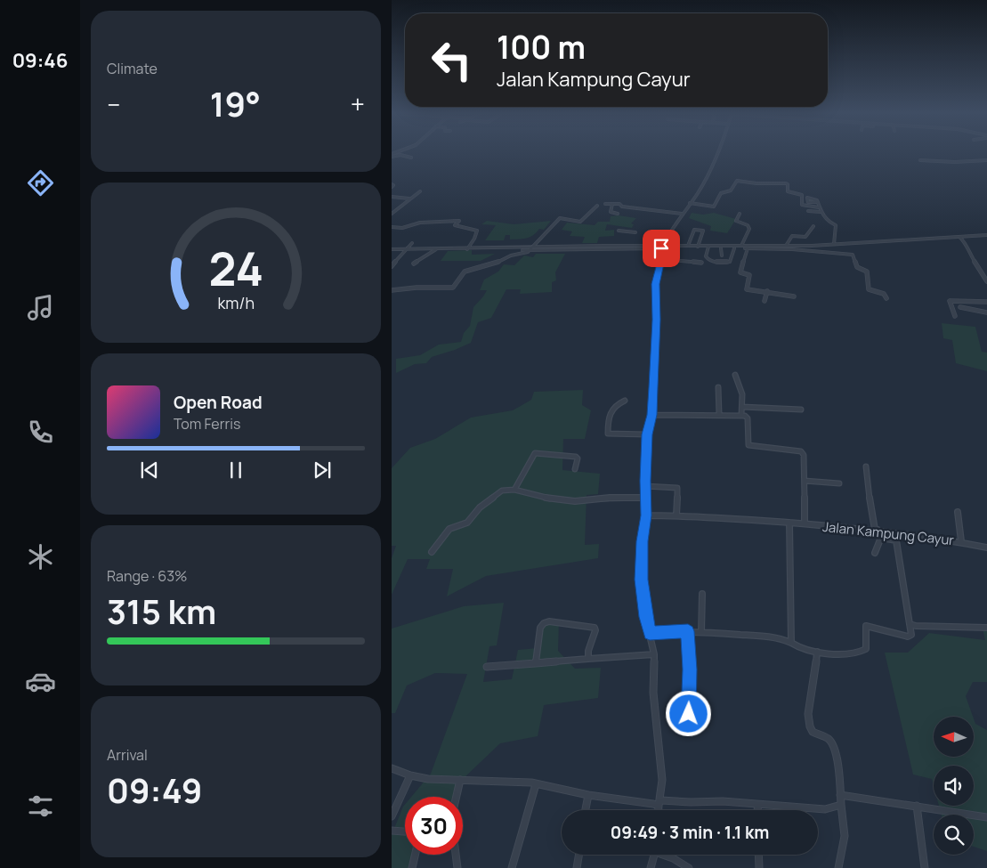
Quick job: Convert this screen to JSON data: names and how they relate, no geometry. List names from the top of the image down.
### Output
{
  "streets": {
    "street": ["Jalan Kampung Cayur"]
  },
  "north": "left",
  "page": {
    "tabs": "09:46",
    "tile": [
      "Climate",
      ["Range · 63%", "315 km"],
      ["Arrival", "09:49"]
    ],
    "turn": ["100 m", "Jalan Kampung Cayur"],
    "heat": ["−", "19°", "+"],
    "song": ["Open Road", "Tom Ferris"],
    "limit": "30",
    "trip": "09:49 · 3 min · 1.1 km",
    "gauge": ["24", "km/h"]
  }
}
